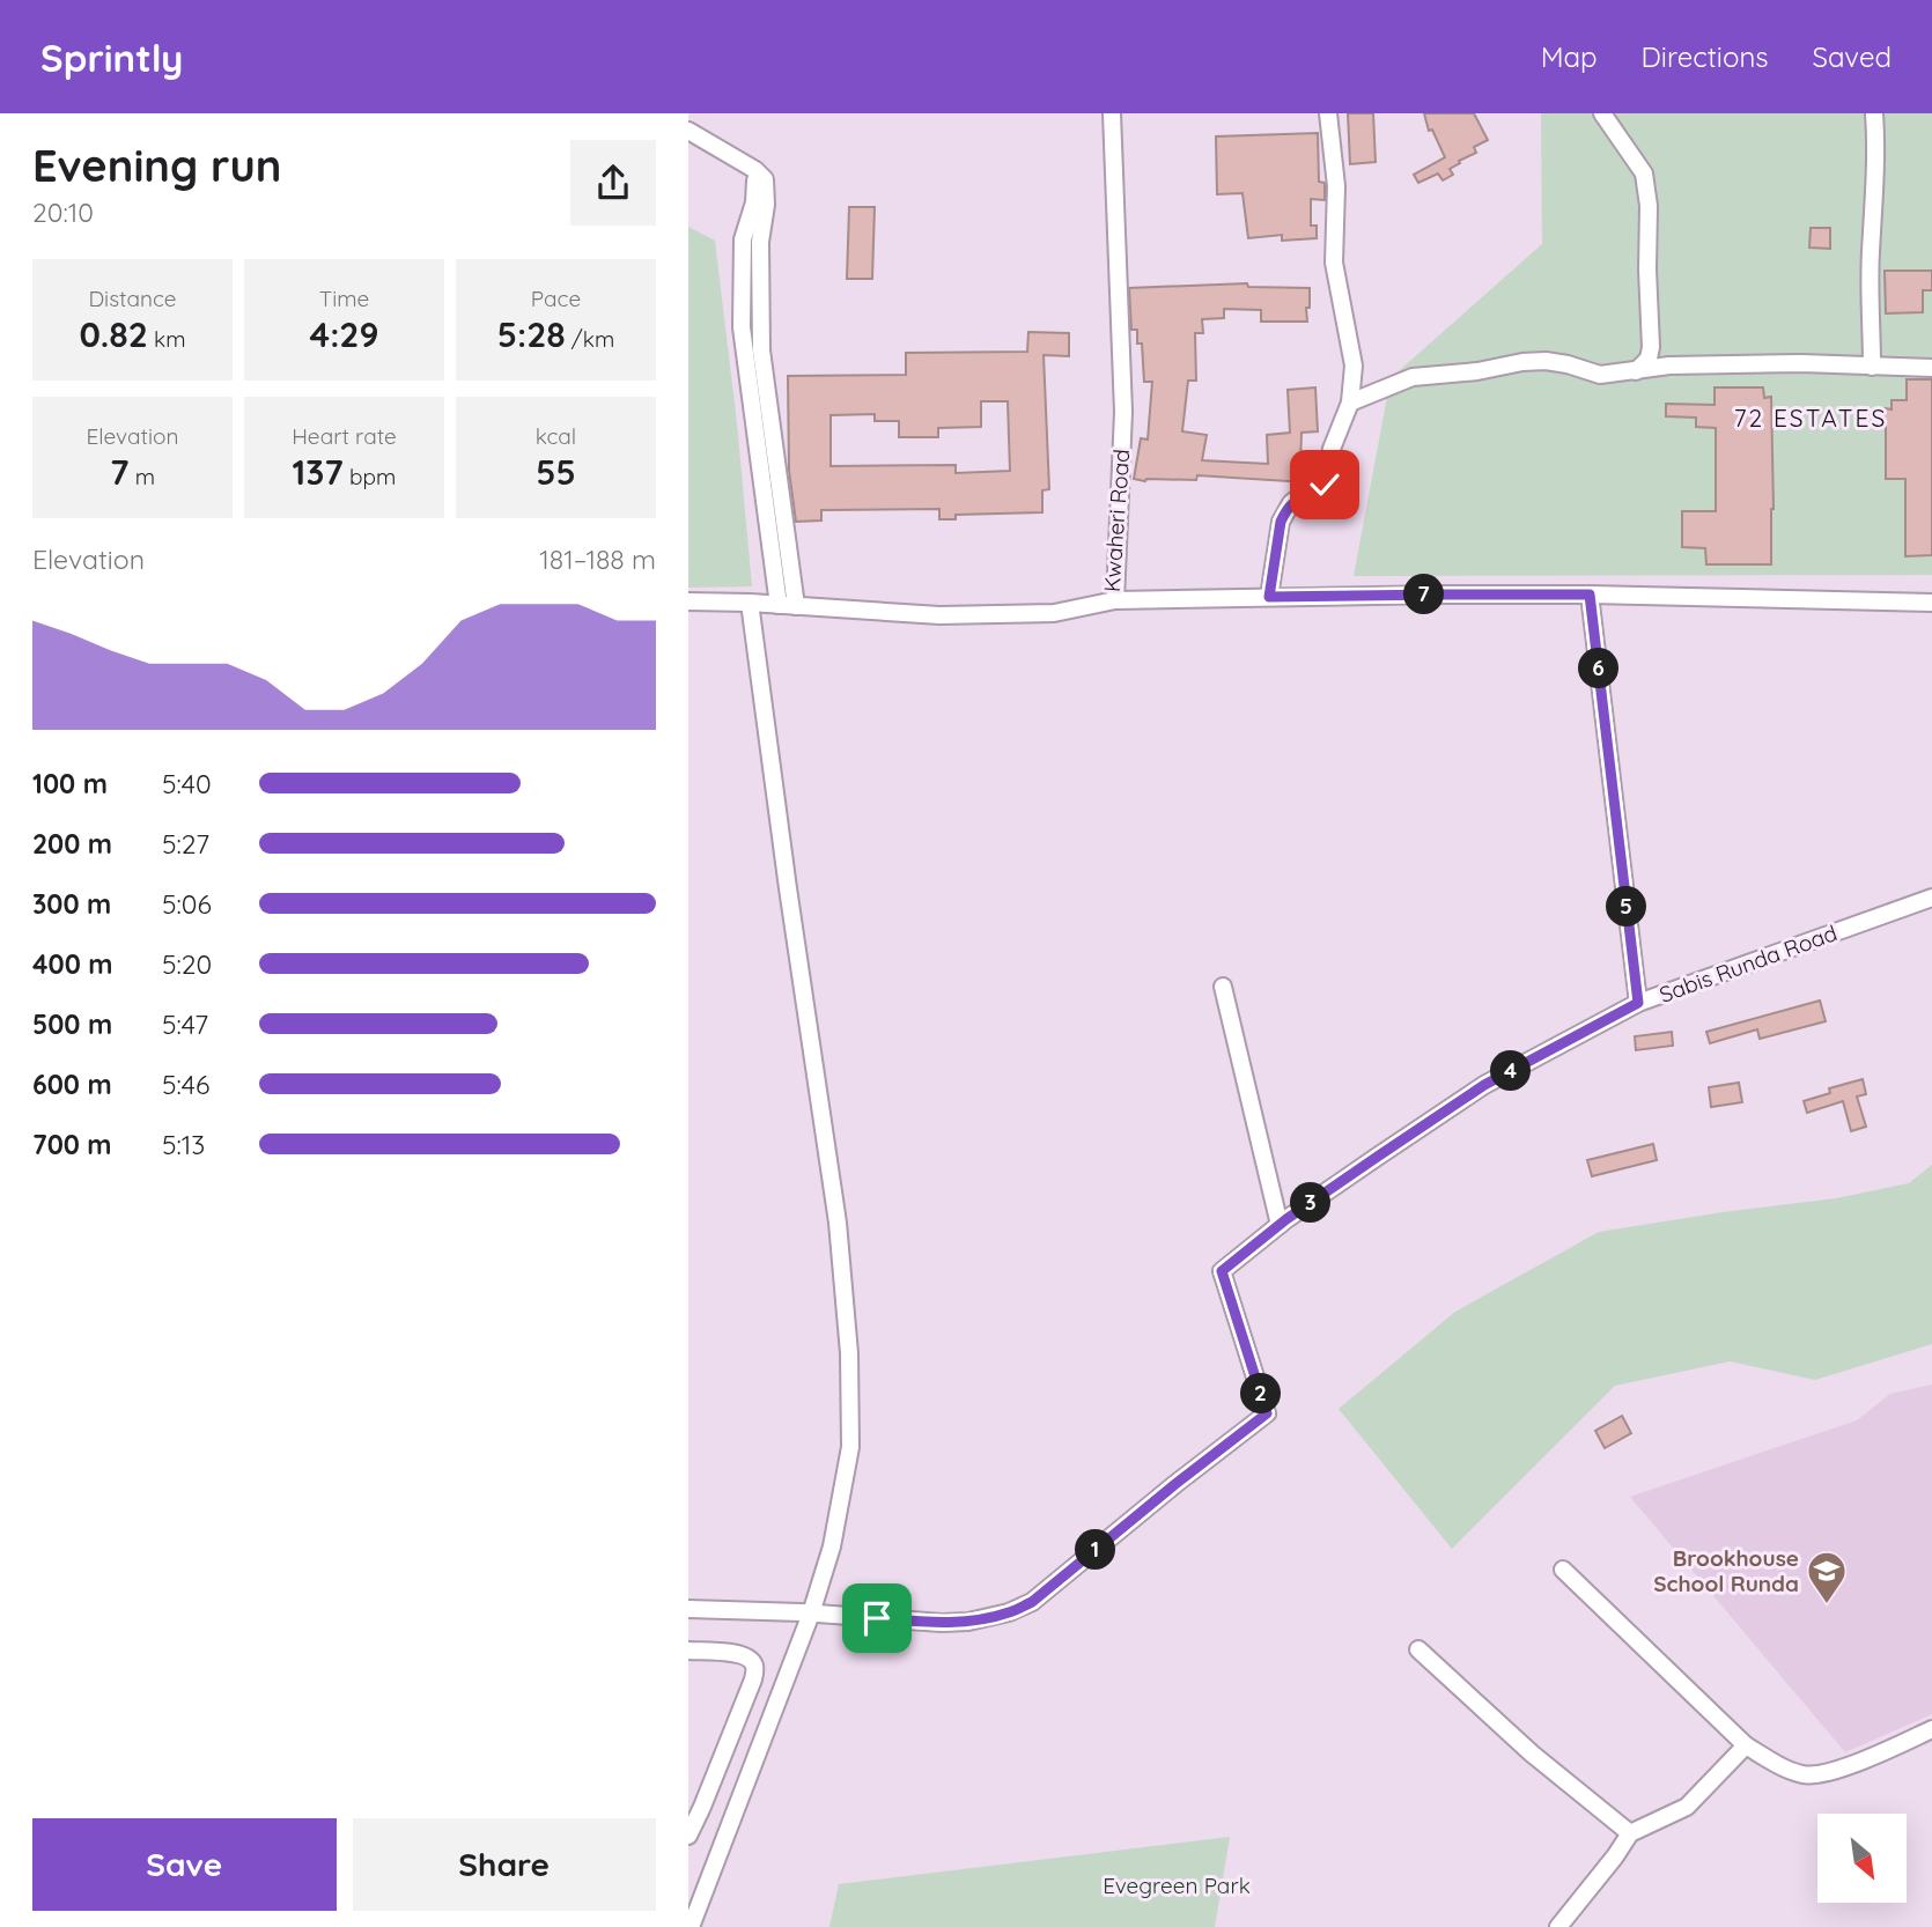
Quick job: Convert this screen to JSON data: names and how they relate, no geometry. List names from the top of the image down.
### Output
{
  "streets": {
    "street": ["Kwaheri Road", "Sabis Runda Road"]
  },
  "districts": ["72 ESTATES"],
  "parks": ["Evegreen Park"],
  "places": {
    "school or university": ["Brookhouse School Runda"]
  },
  "north": "bottom right",
  "page": {
    "header": "Sprintly",
    "nav": ["Map", "Directions", "Saved"],
    "heading": ["Evening run", "20:10"],
    "stats": [
      ["Distance", "0.82 km"],
      ["Time", "4:29"],
      ["Pace", "5:28 /km"],
      ["Elevation", "7 m"],
      ["Heart rate", "137 bpm"],
      ["kcal", "55"]
    ],
    "chart": ["Elevation", "181–188 m"],
    "pins": [
      "7",
      "6",
      "5",
      "4",
      "3",
      "2",
      "1"
    ],
    "list": [
      {
        "name": "100 m",
        "note": "5:40"
      },
      {
        "name": "200 m",
        "note": "5:27"
      },
      {
        "name": "300 m",
        "note": "5:06"
      },
      {
        "name": "400 m",
        "note": "5:20"
      },
      {
        "name": "500 m",
        "note": "5:47"
      },
      {
        "name": "600 m",
        "note": "5:46"
      },
      {
        "name": "700 m",
        "note": "5:13"
      }
    ],
    "buttons": ["Save", "Share"]
  }
}
